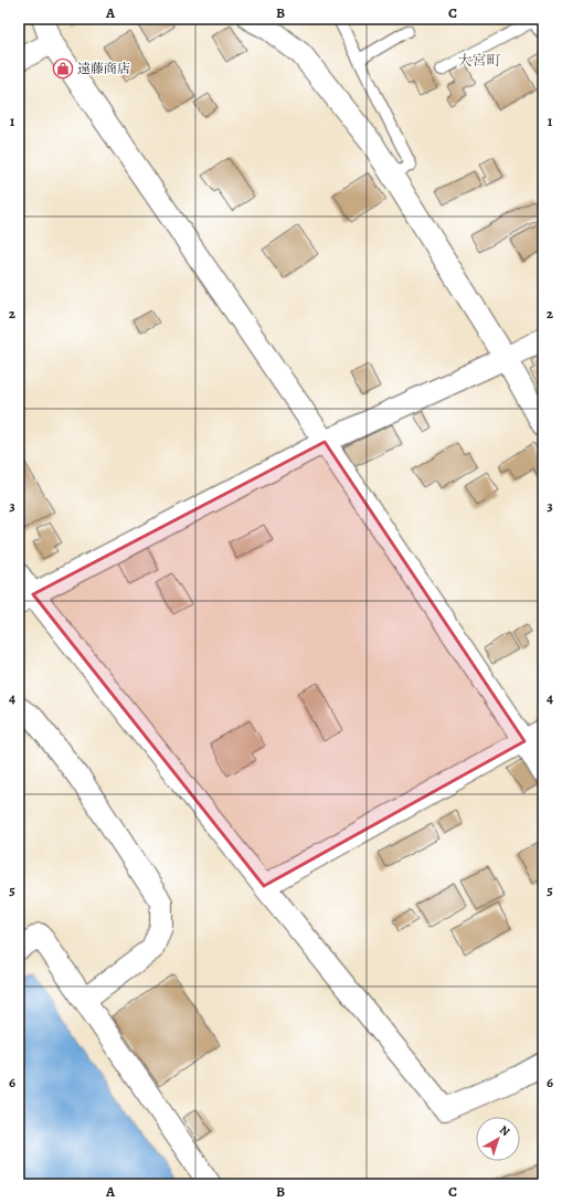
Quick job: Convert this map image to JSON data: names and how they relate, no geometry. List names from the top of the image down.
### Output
{
  "districts": ["大宮町"],
  "places": {
    "shop": ["遠藤商店"]
  },
  "north": "top right",
  "grid": {
    "columns": ["A", "B", "C"],
    "rows": [
      "1",
      "2",
      "3",
      "4",
      "5",
      "6"
    ]
  }
}
